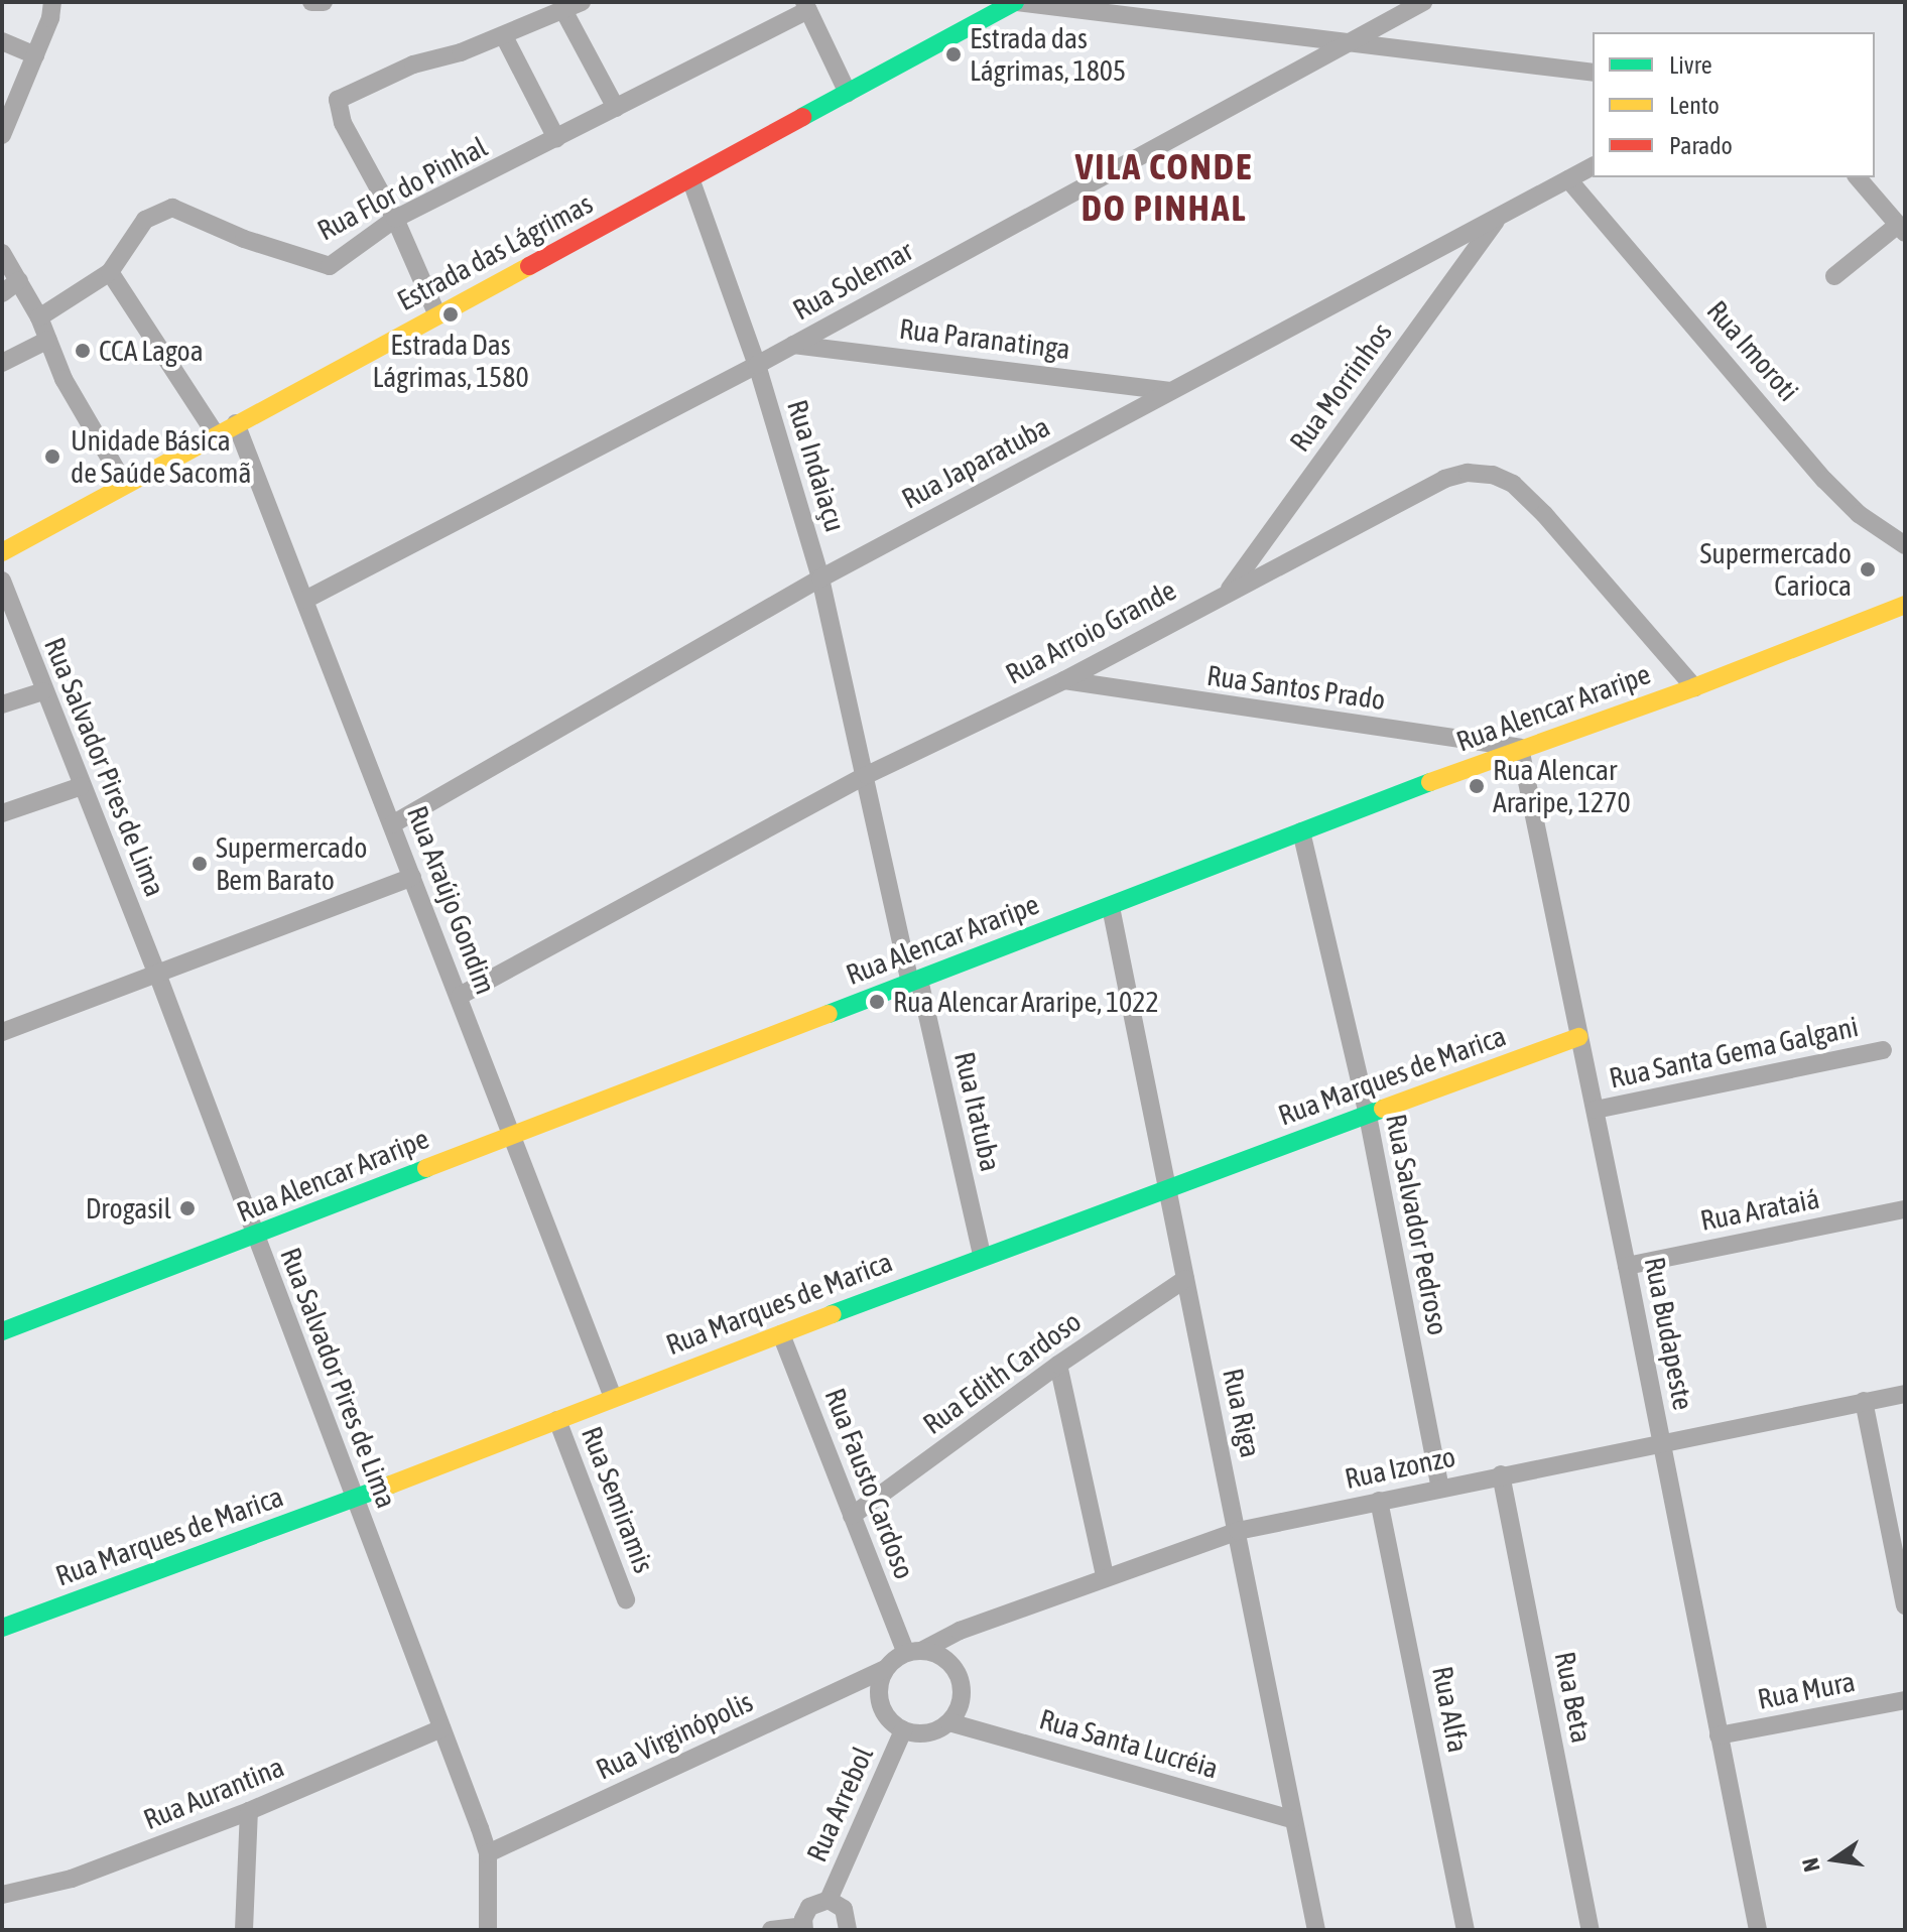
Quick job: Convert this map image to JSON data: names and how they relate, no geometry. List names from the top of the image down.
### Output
{
  "streets": {
    "street": [
      "Rua Flor do Pinhal",
      "Estrada das Lágrimas",
      "Rua Solemar",
      "Rua Paranatinga",
      "Rua Imoroti",
      "Rua Morrinhos",
      "Rua Japaratuba",
      "Rua Indaiaçu",
      "Rua Arroio Grande",
      "Rua Santos Prado",
      "Rua Alencar Araripe",
      "Rua Salvador Pires de Lima",
      "Rua Araújo Gondim",
      "Rua Santa Gema Galgani",
      "Rua Marques de Marica",
      "Rua Itatuba",
      "Rua Arataiá",
      "Rua Salvador Pedroso",
      "Rua Budapeste",
      "Rua Edith Cardoso",
      "Rua Riga",
      "Rua Izonzo",
      "Rua Fausto Cardoso",
      "Rua Semiramis",
      "Rua Mura",
      "Rua Beta",
      "Rua Alfa",
      "Rua Virginópolis",
      "Rua Santa Lucréia",
      "Rua Aurantina",
      "Rua Arrebol"
    ]
  },
  "crossings": [
    ["Estrada das Lágrimas", "Rua Indaiaçu"],
    ["Estrada das Lágrimas", "Rua Araújo Gondim"],
    ["Rua Solemar", "Rua Paranatinga"],
    ["Rua Solemar", "Rua Indaiaçu"],
    ["Rua Solemar", "Rua Araújo Gondim"],
    ["Rua Paranatinga", "Rua Japaratuba"],
    ["Rua Imoroti", "Rua Japaratuba"],
    ["Rua Morrinhos", "Rua Japaratuba"],
    ["Rua Morrinhos", "Rua Arroio Grande"],
    ["Rua Japaratuba", "Rua Indaiaçu"],
    ["Rua Japaratuba", "Rua Araújo Gondim"],
    ["Rua Indaiaçu", "Rua Arroio Grande"],
    ["Rua Indaiaçu", "Rua Itatuba"],
    ["Rua Arroio Grande", "Rua Santos Prado"],
    ["Rua Arroio Grande", "Rua Alencar Araripe"],
    ["Rua Arroio Grande", "Rua Araújo Gondim"],
    ["Rua Arroio Grande", "Rua Itatuba"],
    ["Rua Santos Prado", "Rua Alencar Araripe"],
    ["Rua Santos Prado", "Rua Budapeste"],
    ["Rua Alencar Araripe", "Rua Salvador Pires de Lima"],
    ["Rua Alencar Araripe", "Rua Araújo Gondim"],
    ["Rua Alencar Araripe", "Rua Itatuba"],
    ["Rua Alencar Araripe", "Rua Salvador Pedroso"],
    ["Rua Alencar Araripe", "Rua Budapeste"],
    ["Rua Alencar Araripe", "Rua Riga"],
    ["Rua Salvador Pires de Lima", "Rua Marques de Marica"],
    ["Rua Salvador Pires de Lima", "Rua Virginópolis"],
    ["Rua Salvador Pires de Lima", "Rua Aurantina"],
    ["Rua Araújo Gondim", "Rua Marques de Marica"],
    ["Rua Santa Gema Galgani", "Rua Budapeste"],
    ["Rua Marques de Marica", "Rua Itatuba"],
    ["Rua Marques de Marica", "Rua Salvador Pedroso"],
    ["Rua Marques de Marica", "Rua Budapeste"],
    ["Rua Marques de Marica", "Rua Riga"],
    ["Rua Marques de Marica", "Rua Fausto Cardoso"],
    ["Rua Marques de Marica", "Rua Semiramis"],
    ["Rua Arataiá", "Rua Budapeste"],
    ["Rua Salvador Pedroso", "Rua Izonzo"],
    ["Rua Budapeste", "Rua Izonzo"],
    ["Rua Budapeste", "Rua Mura"],
    ["Rua Edith Cardoso", "Rua Riga"],
    ["Rua Edith Cardoso", "Rua Fausto Cardoso"],
    ["Rua Riga", "Rua Izonzo"],
    ["Rua Riga", "Rua Santa Lucréia"],
    ["Rua Izonzo", "Rua Fausto Cardoso"],
    ["Rua Izonzo", "Rua Beta"],
    ["Rua Izonzo", "Rua Alfa"],
    ["Rua Izonzo", "Rua Virginópolis"],
    ["Rua Izonzo", "Rua Santa Lucréia"],
    ["Rua Izonzo", "Rua Arrebol"],
    ["Rua Fausto Cardoso", "Rua Virginópolis"],
    ["Rua Fausto Cardoso", "Rua Santa Lucréia"],
    ["Rua Fausto Cardoso", "Rua Arrebol"],
    ["Rua Virginópolis", "Rua Santa Lucréia"],
    ["Rua Virginópolis", "Rua Arrebol"],
    ["Rua Santa Lucréia", "Rua Arrebol"]
  ],
  "districts": ["VILA CONDE DO PINHAL"],
  "places": [
    "Estrada das Lágrimas, 1805",
    "Estrada Das Lágrimas, 1580",
    "CCA Lagoa",
    "Unidade Básica de Saúde Sacomã",
    "Supermercado Carioca",
    "Rua Alencar Araripe, 1270",
    "Supermercado Bem Barato",
    "Rua Alencar Araripe, 1022",
    "Drogasil"
  ],
  "legend": ["Livre", "Lento", "Parado"],
  "north": "left"
}
